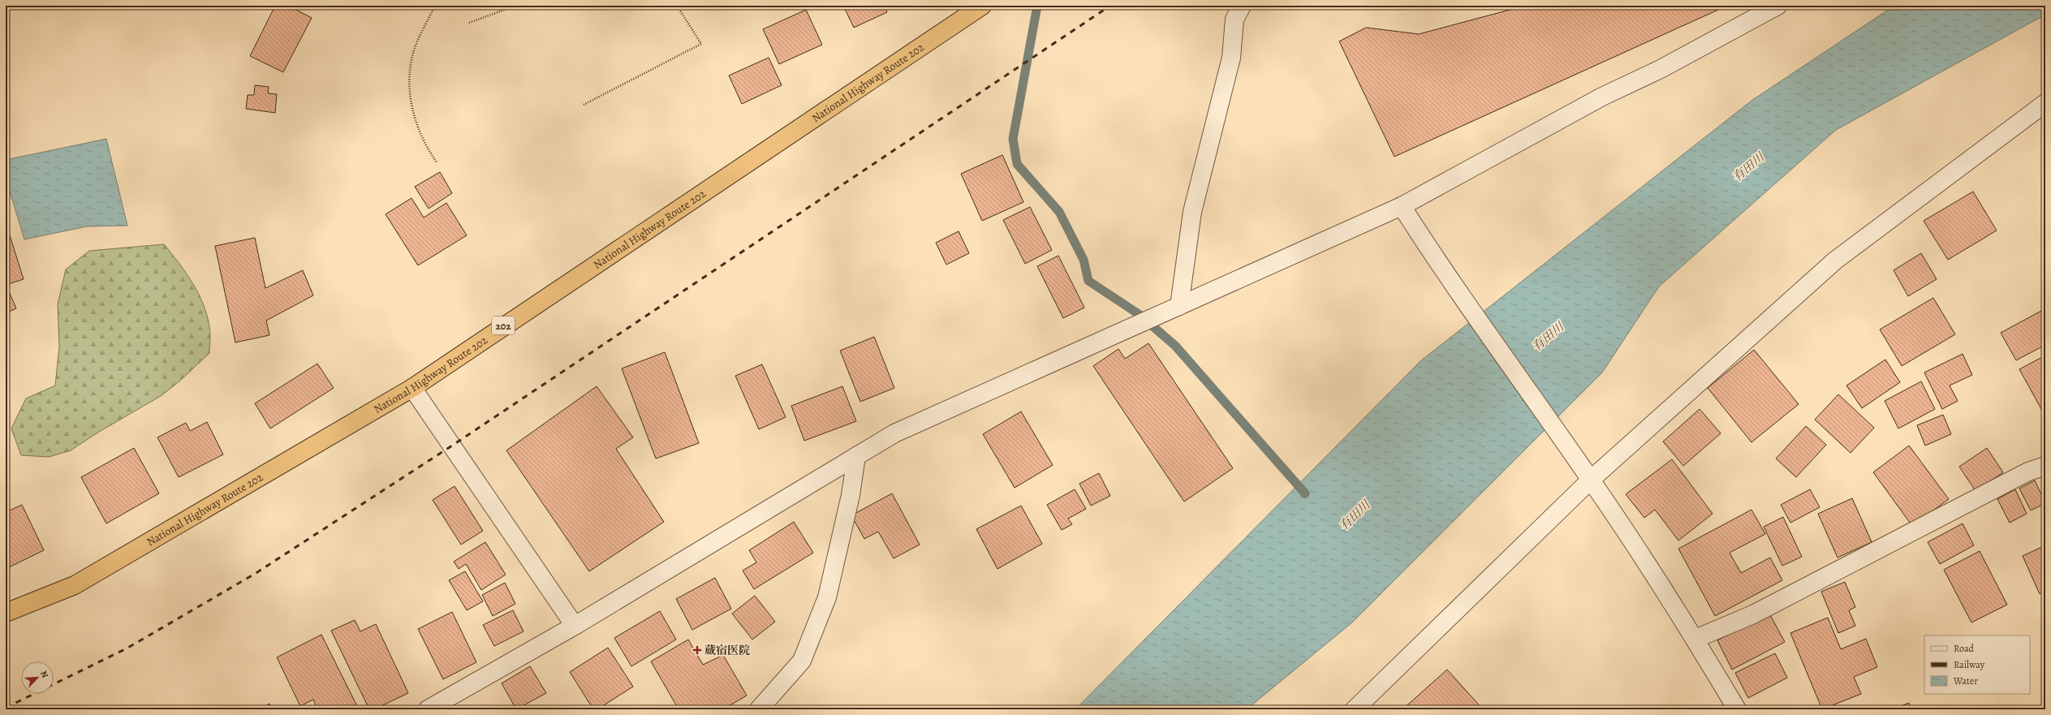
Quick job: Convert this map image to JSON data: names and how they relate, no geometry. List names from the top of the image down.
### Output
{
  "streets": {
    "highway": ["National Highway Route 202", "202"]
  },
  "water": ["有田川"],
  "places": {
    "health": ["蔵宿医院"]
  },
  "legend": ["Road", "Railway", "Water"],
  "north": "top right"
}
